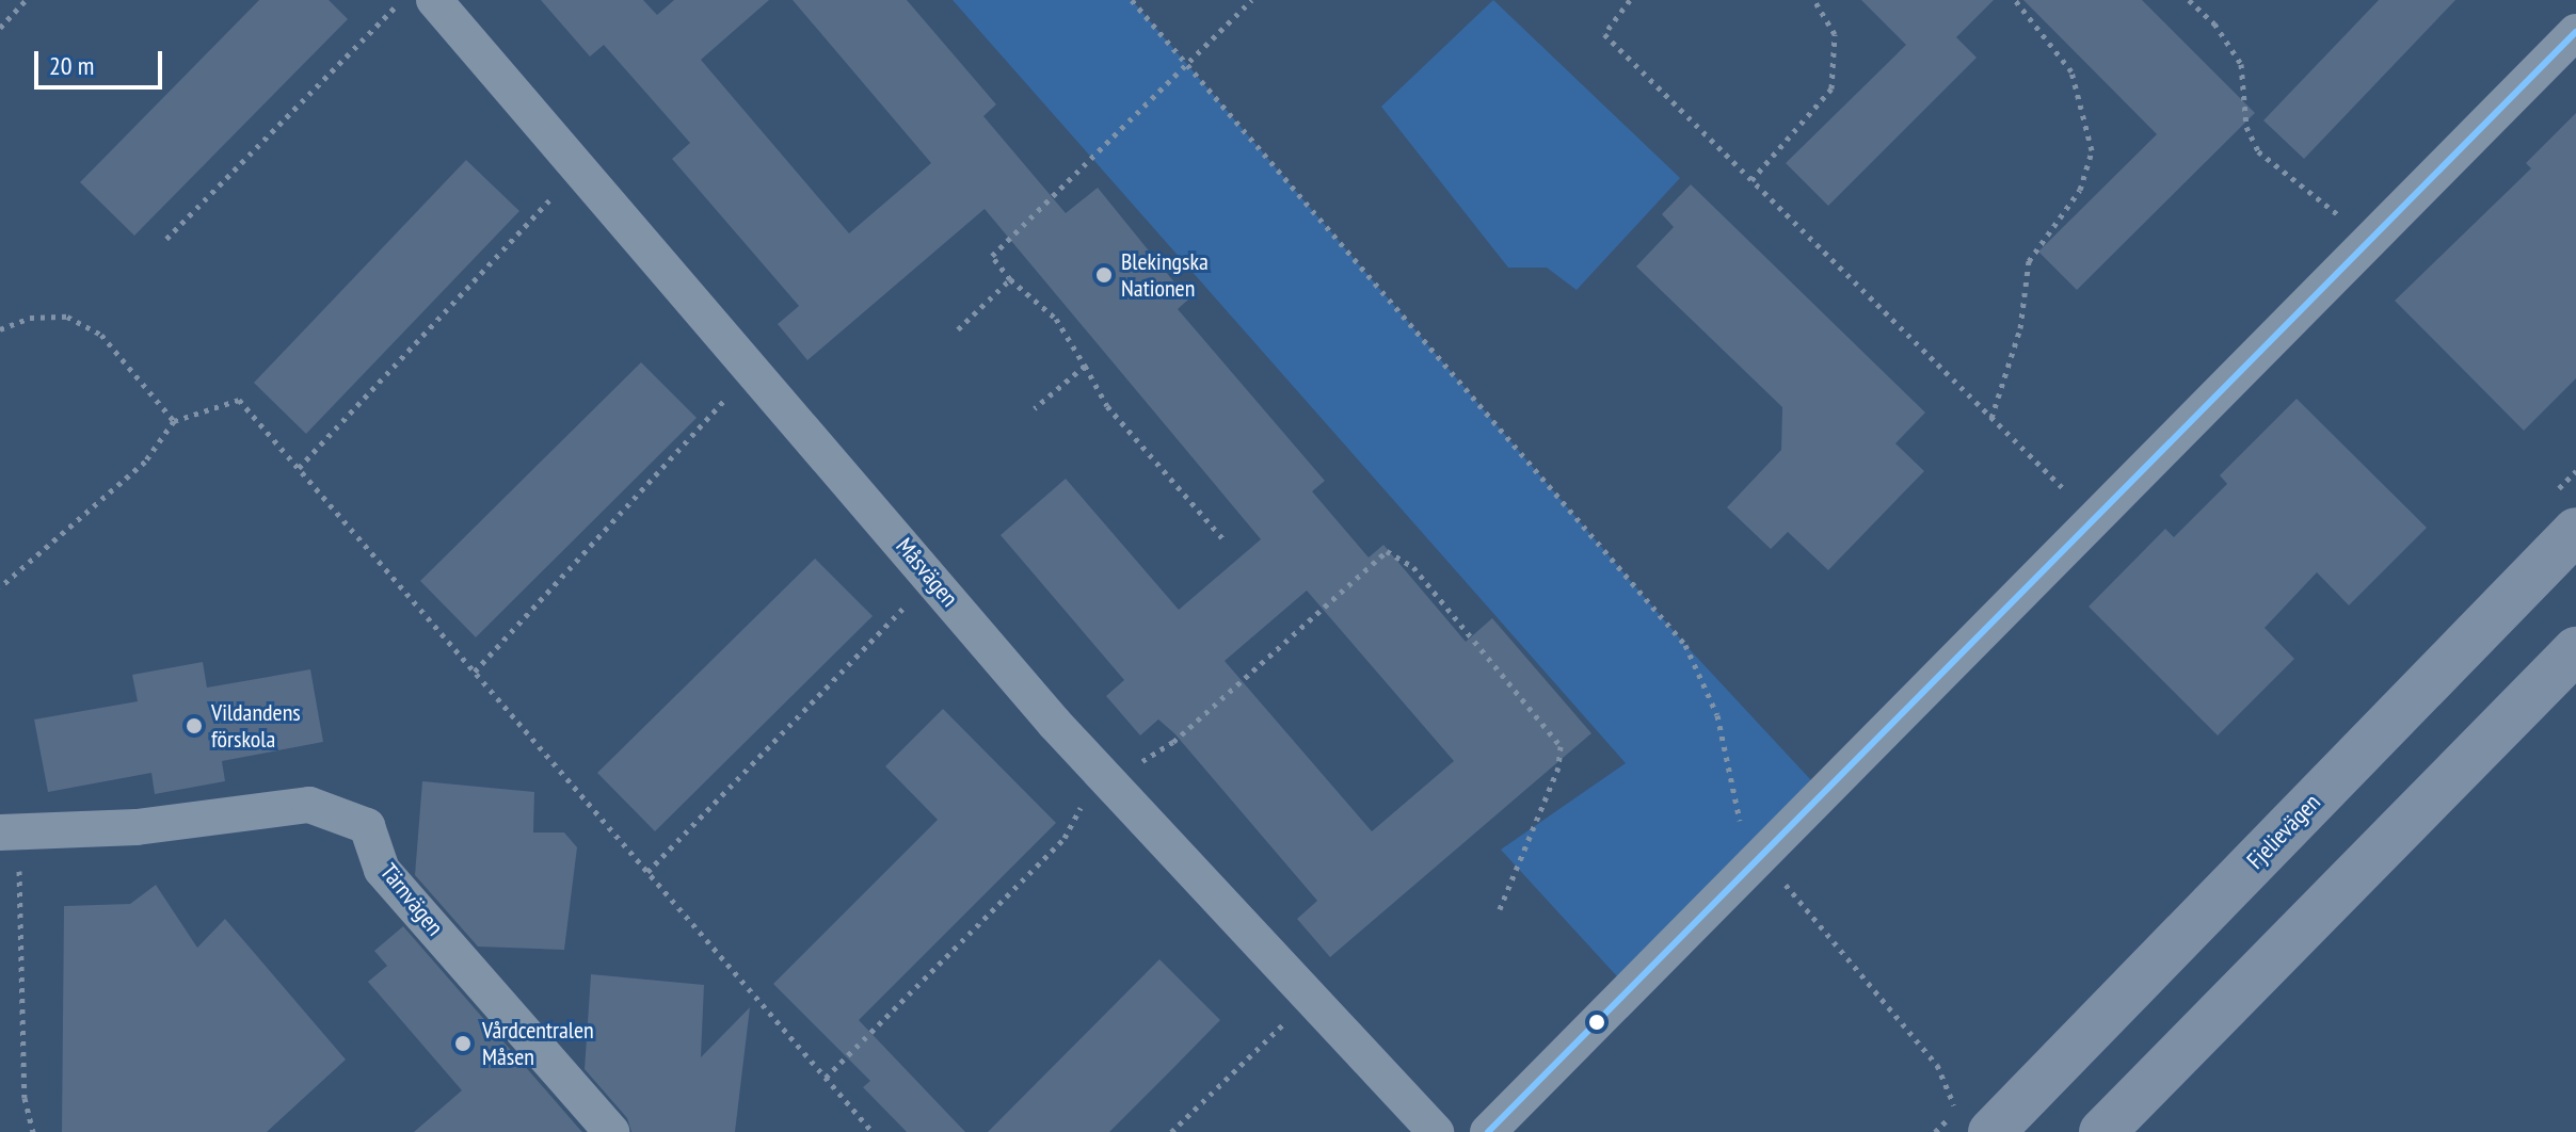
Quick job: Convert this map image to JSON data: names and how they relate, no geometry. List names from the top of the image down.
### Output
{
  "streets": {
    "main road": ["Fjelievägen"],
    "street": ["Måsvägen", "Tärnvägen"]
  },
  "places": ["Blekingska Nationen", "Vildandens förskola", "Vårdcentralen Måsen"],
  "scale_bar": "20 m"
}
